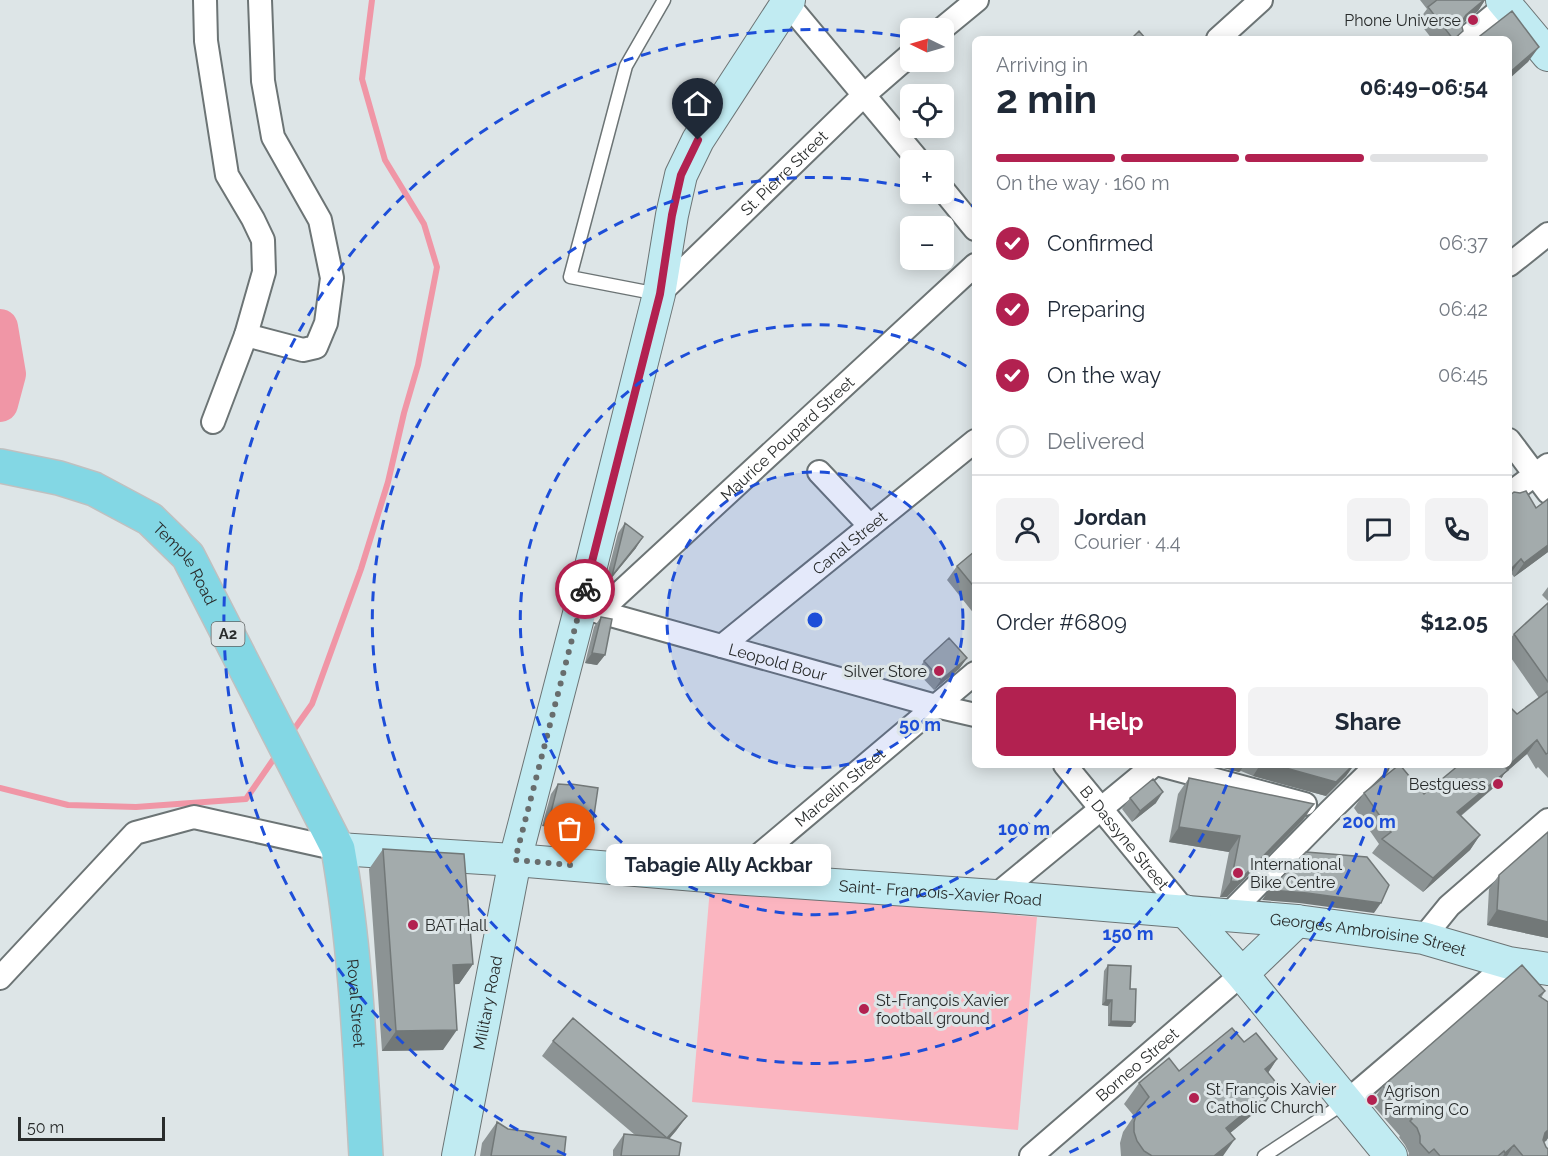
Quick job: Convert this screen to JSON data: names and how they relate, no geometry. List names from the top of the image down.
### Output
{
  "streets": {
    "main road": [
      "Temple Road",
      "A2",
      "Saint- Francois-Xavier Road",
      "Georges Ambroisine Street",
      "Royal Street",
      "Military Road"
    ],
    "street": [
      "St. Pierre Street",
      "Maurice Poupard Street",
      "Canal Street",
      "Leopold Bour",
      "Marcelin Street",
      "B. Dassyne Street",
      "Borneo Street"
    ]
  },
  "crossings": [
    ["St. Pierre Street", "Military Road"],
    ["Maurice Poupard Street", "Leopold Bour"],
    ["Maurice Poupard Street", "Military Road"],
    ["Canal Street", "Leopold Bour"],
    ["Temple Road", "Saint- Francois-Xavier Road"],
    ["Temple Road", "Royal Street"],
    ["Leopold Bour", "Marcelin Street"],
    ["Leopold Bour", "Military Road"],
    ["Marcelin Street", "Saint- Francois-Xavier Road"],
    ["B. Dassyne Street", "Saint- Francois-Xavier Road"],
    ["B. Dassyne Street", "Georges Ambroisine Street"],
    ["Saint- Francois-Xavier Road", "Georges Ambroisine Street"],
    ["Saint- Francois-Xavier Road", "Royal Street"],
    ["Saint- Francois-Xavier Road", "Military Road"]
  ],
  "places": [
    "Phone Universe",
    "Silver Store",
    "Bestguess",
    "Tabagie Ally Ackbar",
    "International Bike Centre",
    "BAT Hall",
    "St-François Xavier football ground",
    "St François Xavier Catholic Church",
    "Agrison Farming Co"
  ],
  "scale_bar": "50 m",
  "north": "left",
  "page": {
    "map_buttons": ["+", "−"],
    "heading": ["2 min", "Arriving in", "06:49–06:54"],
    "panel": [
      "Jordan",
      "Courier · 4.4",
      "Order #6809",
      "$12.05"
    ],
    "bar": "On the way · 160 m",
    "list": [
      ["Confirmed", "06:37"],
      ["Preparing", "06:42"],
      ["On the way", "06:45"],
      "Delivered"
    ],
    "buttons": ["Help", "Share"],
    "bubble": "Tabagie Ally Ackbar",
    "scale": "50 m"
  },
  "rings": [
    "50 m",
    "200 m",
    "100 m",
    "150 m"
  ]
}
